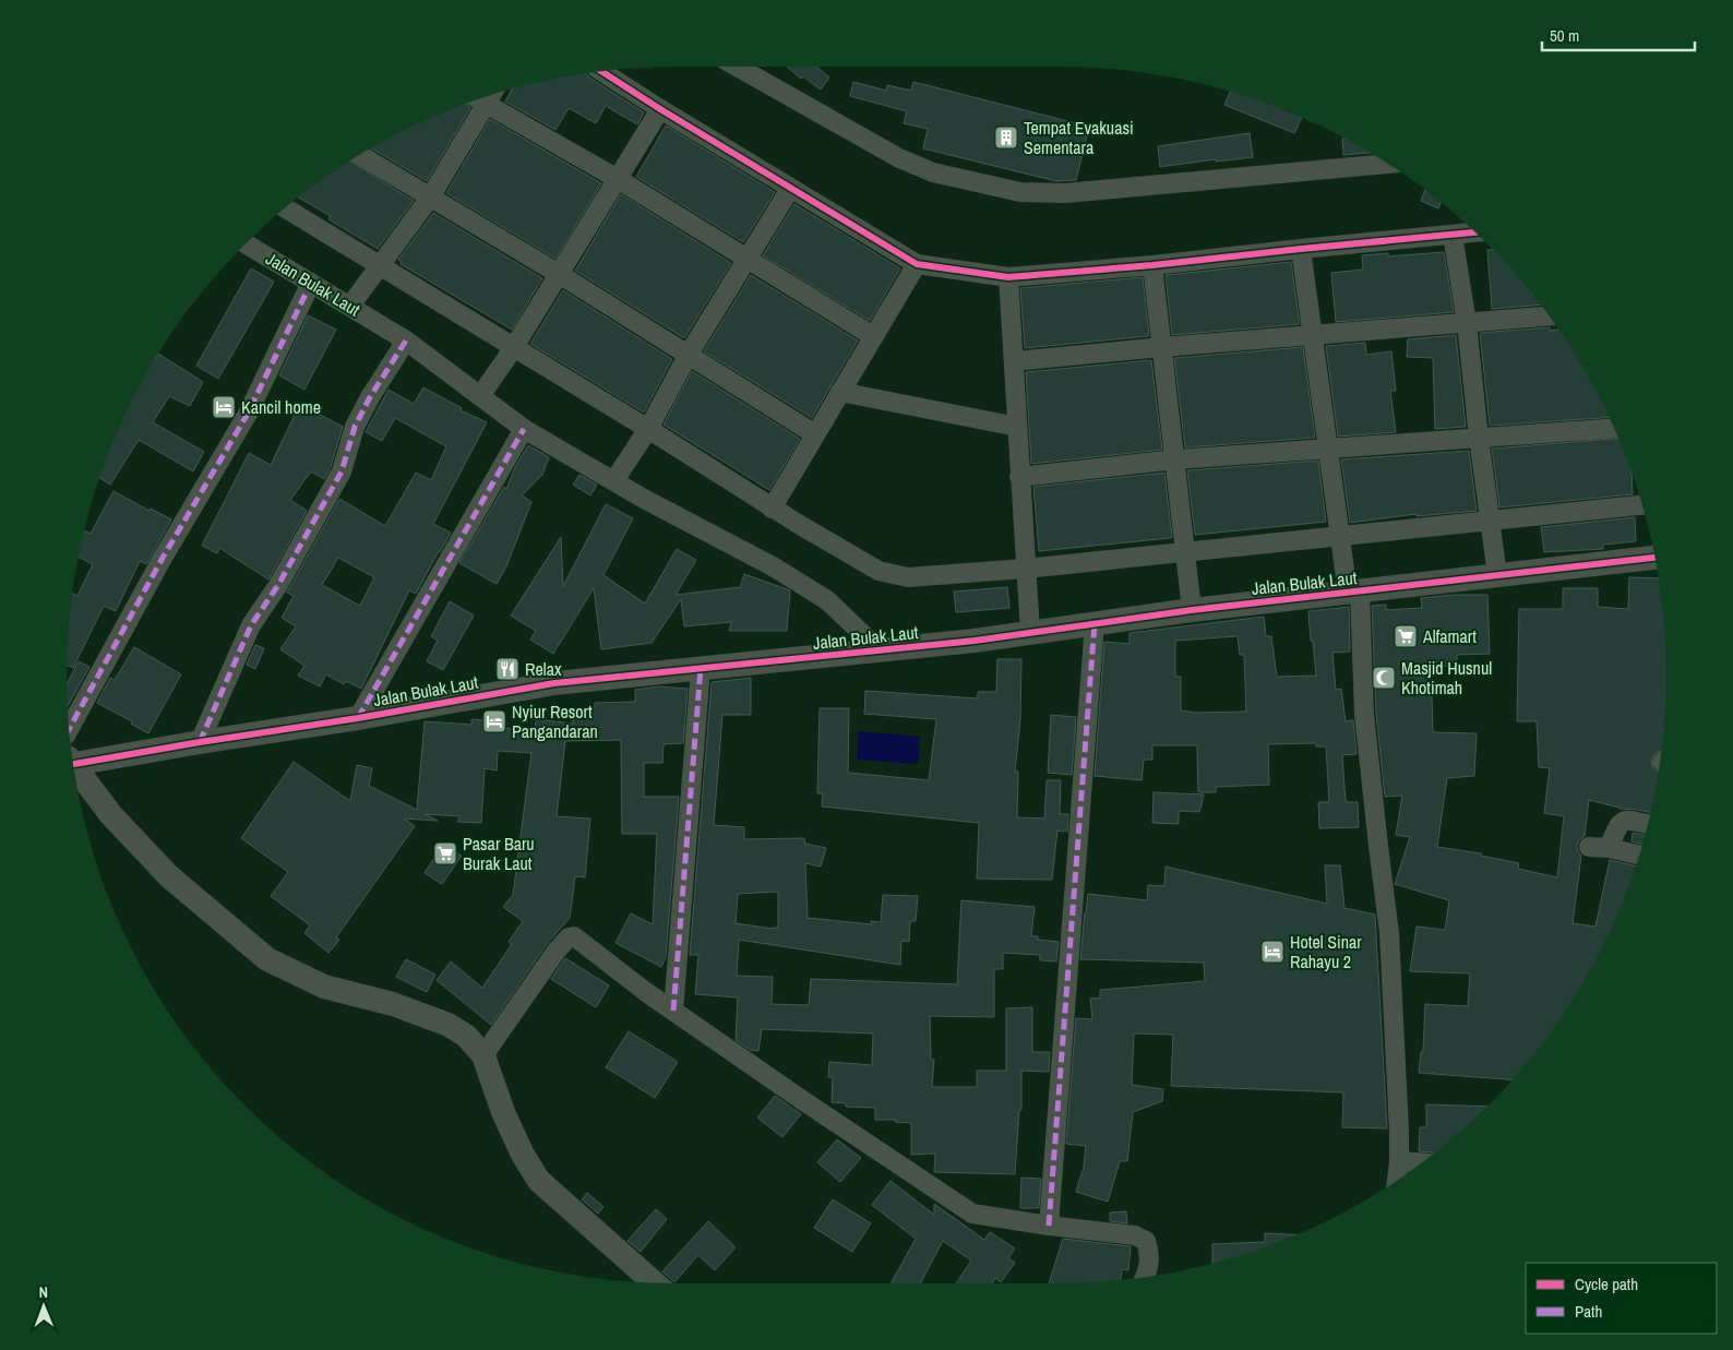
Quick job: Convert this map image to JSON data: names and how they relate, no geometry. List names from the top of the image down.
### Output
{
  "streets": {
    "street": ["Jalan Bulak Laut"]
  },
  "places": {
    "building": ["Tempat Evakuasi Sementara"],
    "hotel": ["Kancil home", "Nyiur Resort Pangandaran", "Hotel Sinar Rahayu 2"],
    "supermarket": ["Alfamart", "Pasar Baru Burak Laut"],
    "restaurant": ["Relax"],
    "mosque": ["Masjid Husnul Khotimah"]
  },
  "legend": ["Cycle path", "Path"],
  "scale_bar": "50 m",
  "north": "top"
}
